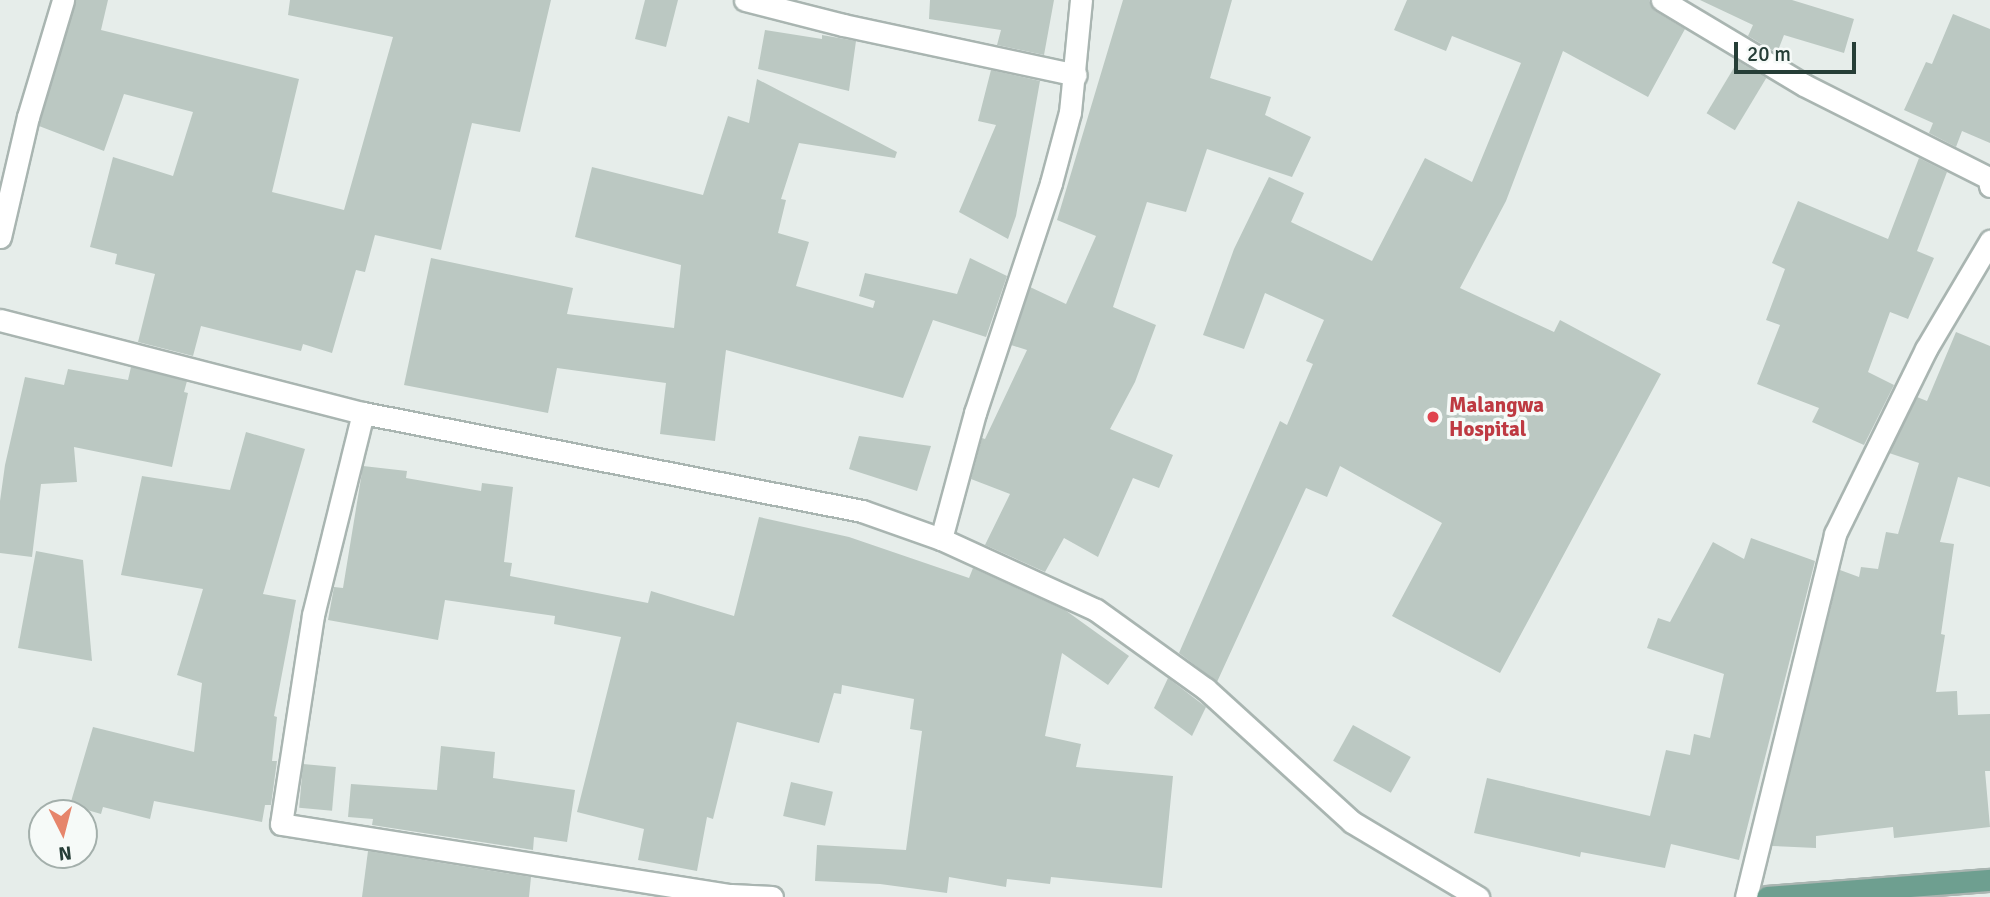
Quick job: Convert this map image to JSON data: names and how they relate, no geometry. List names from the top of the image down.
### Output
{
  "places": ["Malangwa Hospital"],
  "scale_bar": "20 m",
  "north": "bottom"
}
